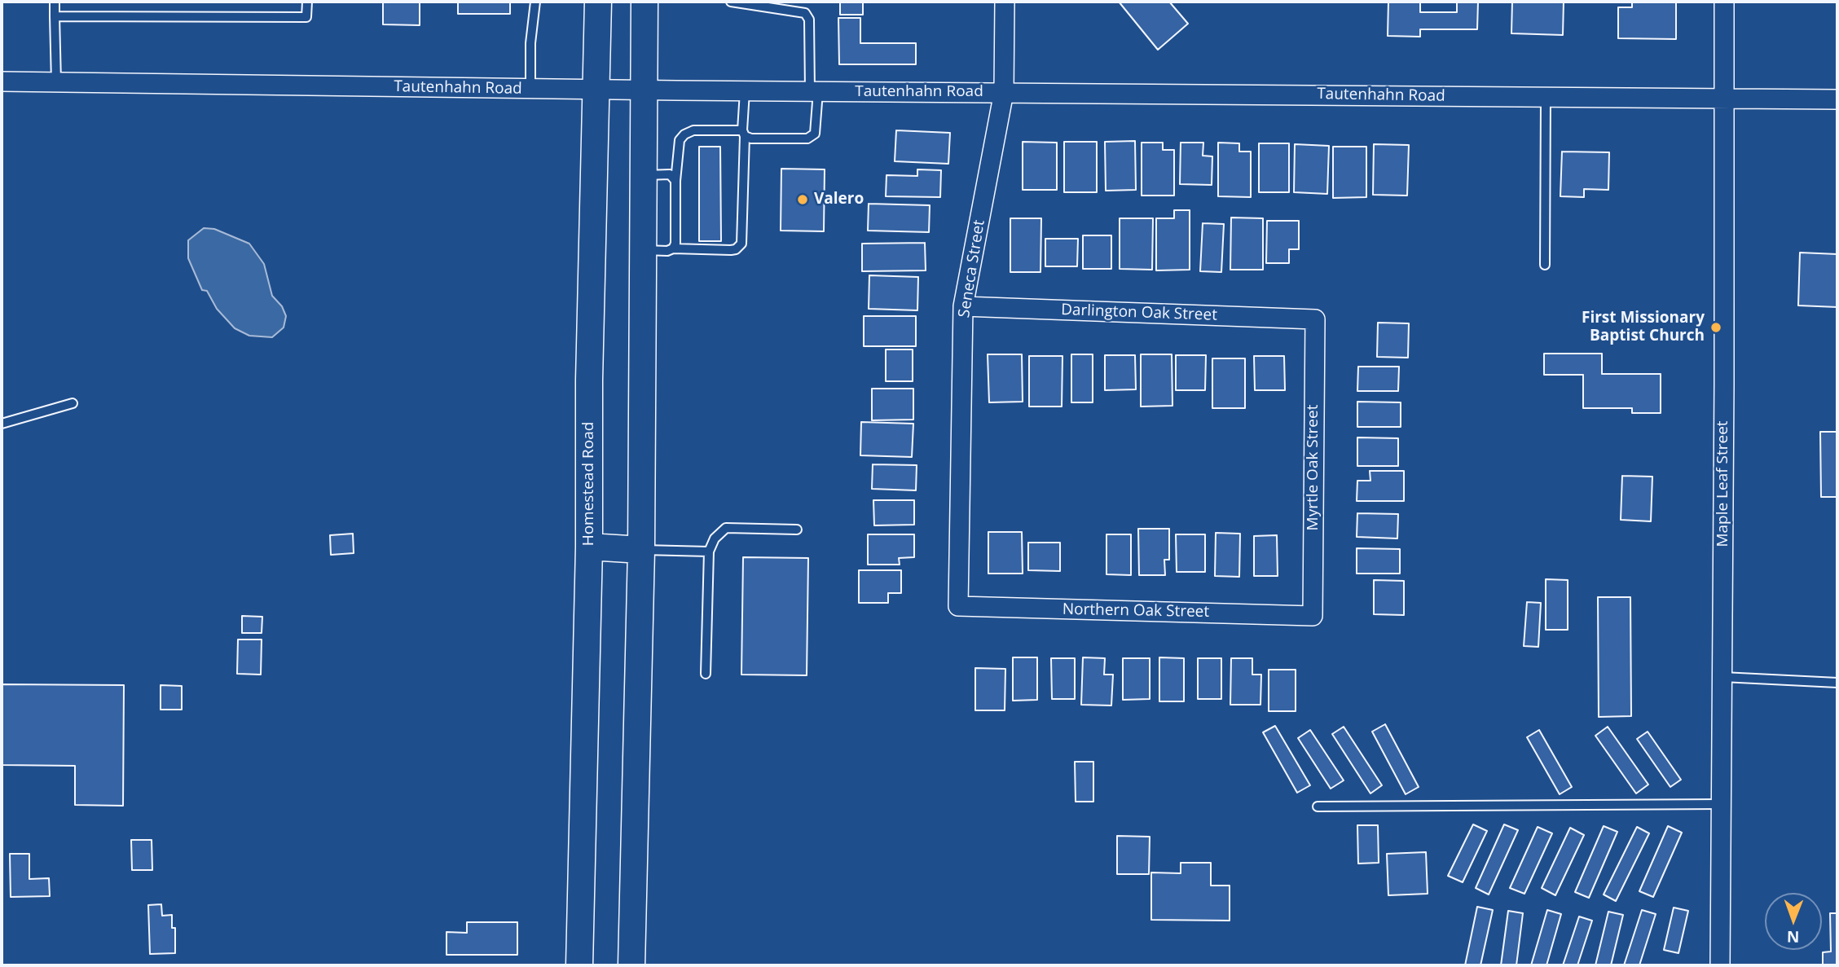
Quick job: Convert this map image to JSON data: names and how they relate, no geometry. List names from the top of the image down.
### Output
{
  "streets": {
    "main road": ["Homestead Road"],
    "street": [
      "Tautenhahn Road",
      "Seneca Street",
      "Darlington Oak Street",
      "Myrtle Oak Street",
      "Maple Leaf Street",
      "Northern Oak Street"
    ]
  },
  "crossings": [
    ["Tautenhahn Road", "Seneca Street"],
    ["Tautenhahn Road", "Homestead Road"],
    ["Tautenhahn Road", "Maple Leaf Street"],
    ["Seneca Street", "Darlington Oak Street"],
    ["Seneca Street", "Northern Oak Street"],
    ["Darlington Oak Street", "Myrtle Oak Street"],
    ["Myrtle Oak Street", "Northern Oak Street"]
  ],
  "places": ["Valero", "First Missionary Baptist Church"],
  "north": "bottom"
}
